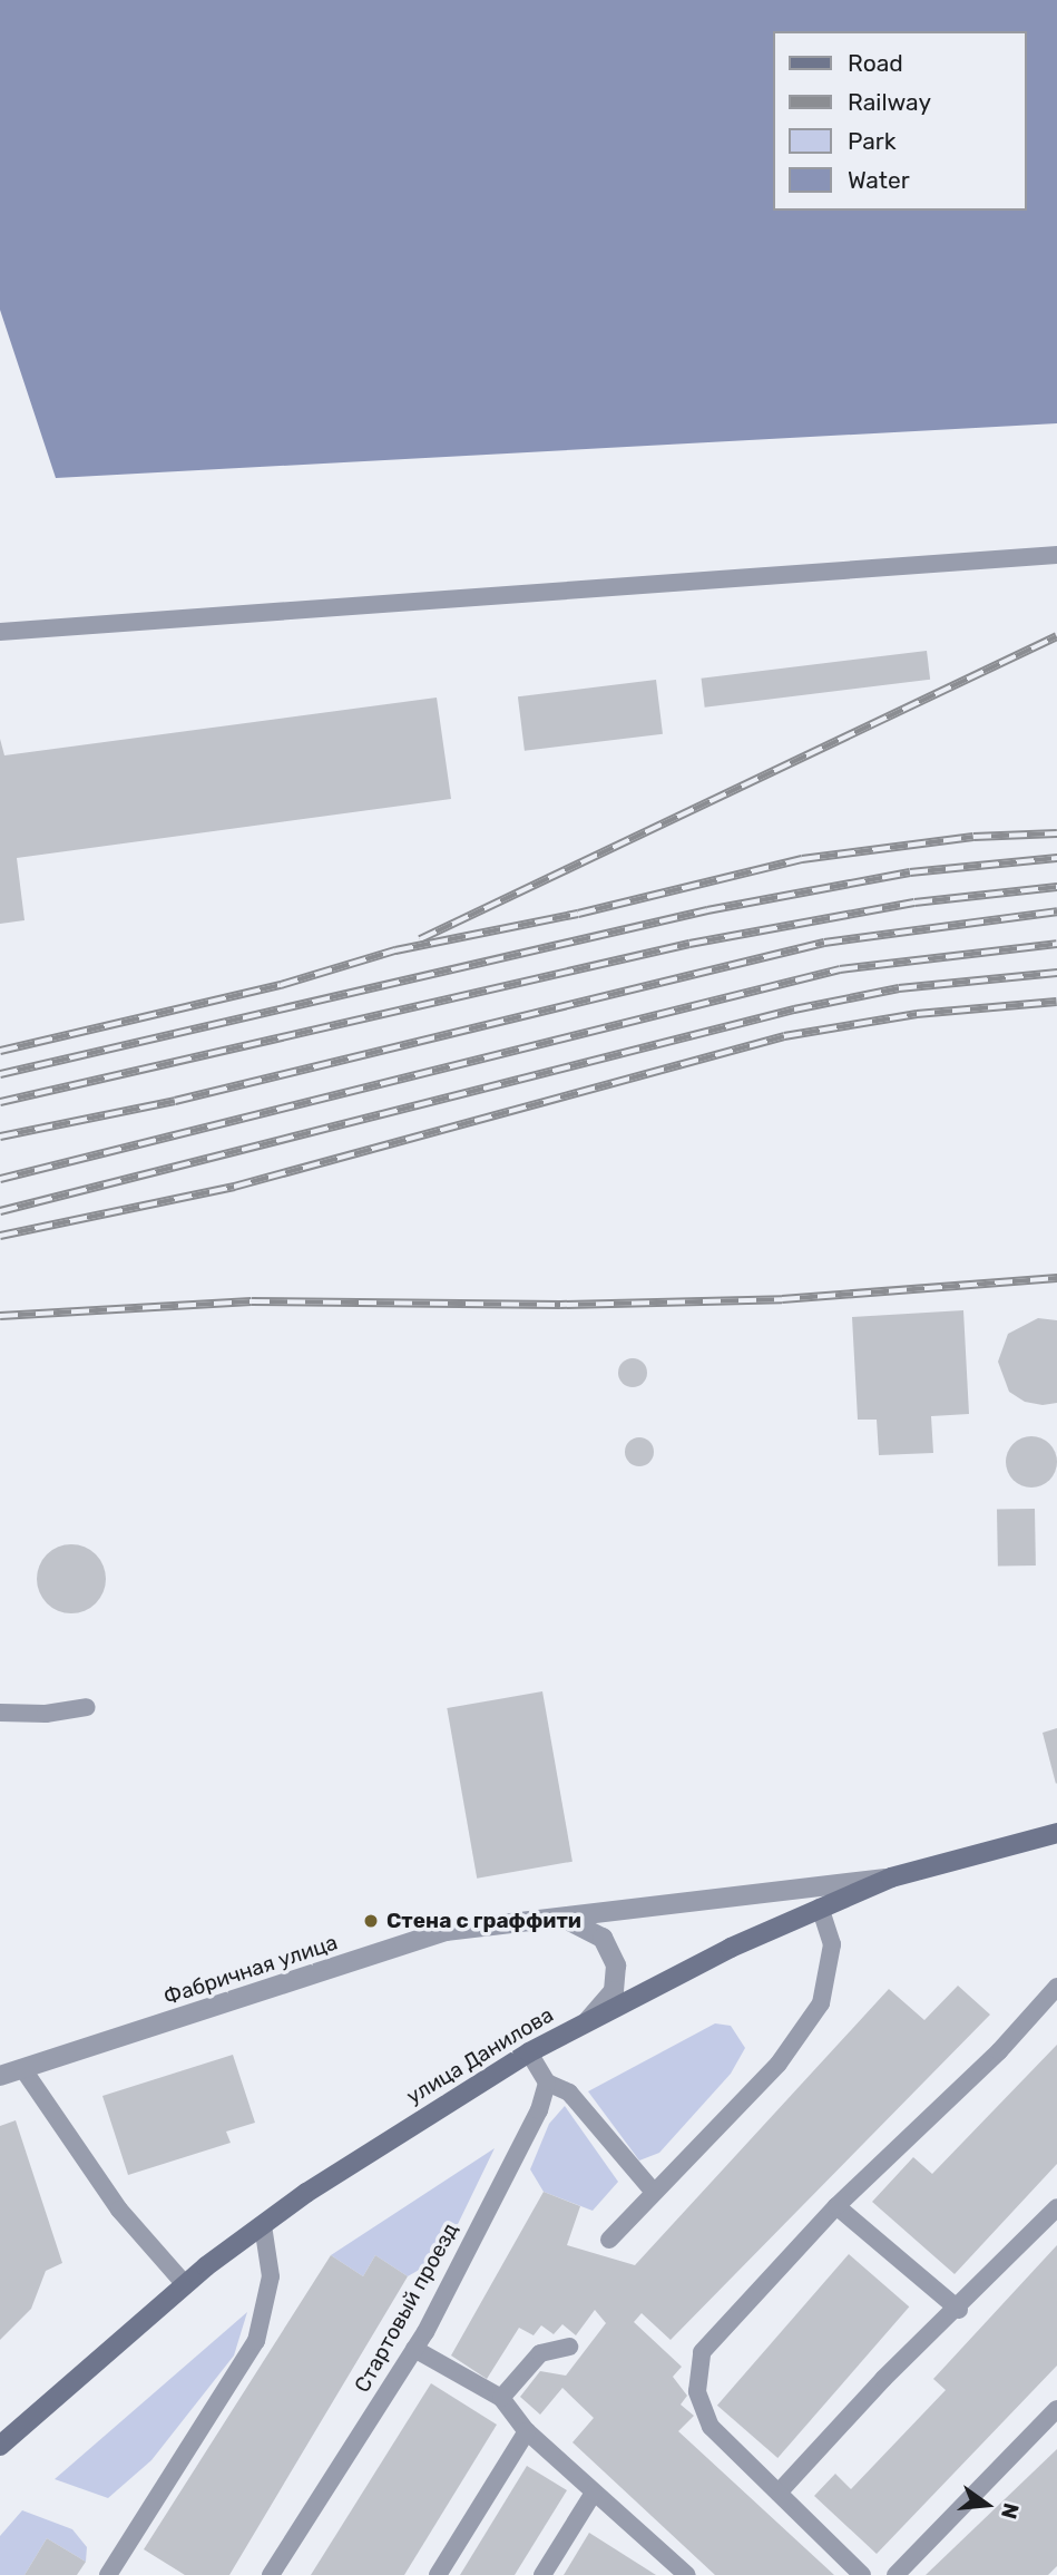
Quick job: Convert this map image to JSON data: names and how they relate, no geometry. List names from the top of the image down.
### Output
{
  "streets": {
    "street": ["Фабричная улица", "улица Данилова"],
    "lane": ["Стартовый проезд"]
  },
  "crossings": [
    ["Фабричная улица", "улица Данилова"]
  ],
  "places": ["Стена с граффити"],
  "legend": [
    "Road",
    "Railway",
    "Park",
    "Water"
  ],
  "north": "right"
}
